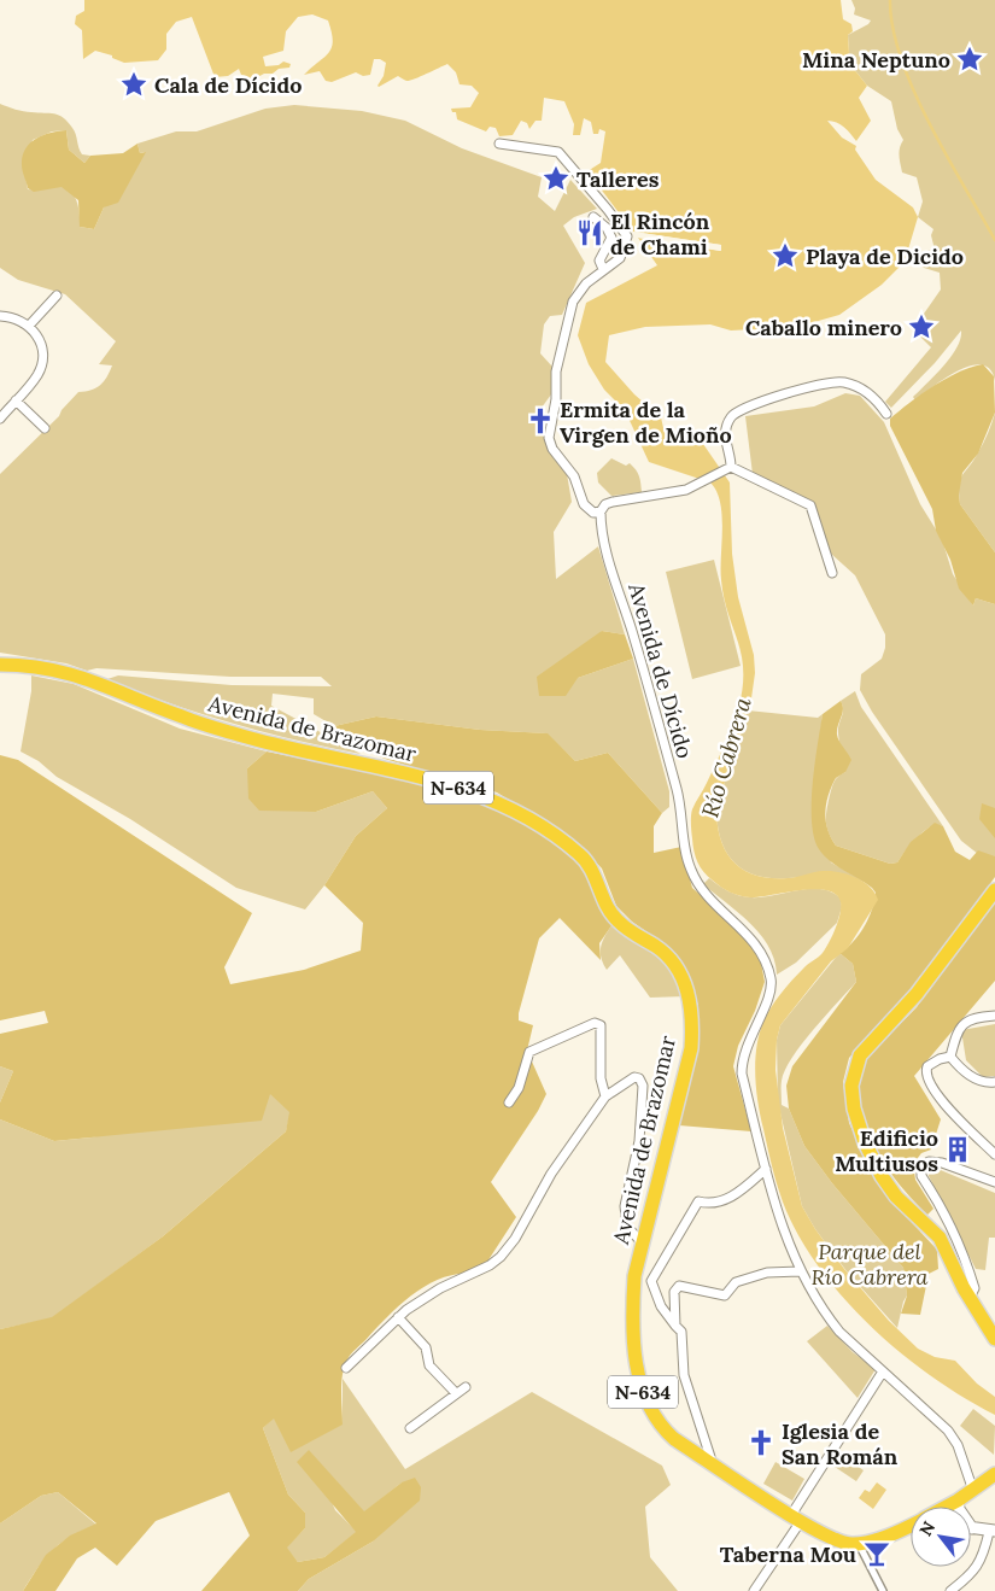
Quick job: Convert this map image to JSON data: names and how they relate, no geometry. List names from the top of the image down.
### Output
{
  "streets": {
    "highway": ["Avenida de Brazomar", "N-634"],
    "street": ["Avenida de Dícido"]
  },
  "water": ["Río Cabrera"],
  "parks": ["Parque del Río Cabrera"],
  "places": {
    "place": [
      "Mina Neptuno",
      "Cala de Dícido",
      "Talleres",
      "Playa de Dicido",
      "Caballo minero"
    ],
    "restaurant": ["El Rincón de Chami"],
    "church": ["Ermita de la Virgen de Mioño", "Iglesia de San Román"],
    "building": ["Edificio Multiusos"],
    "bar": ["Taberna Mou"]
  },
  "north": "top left"
}
